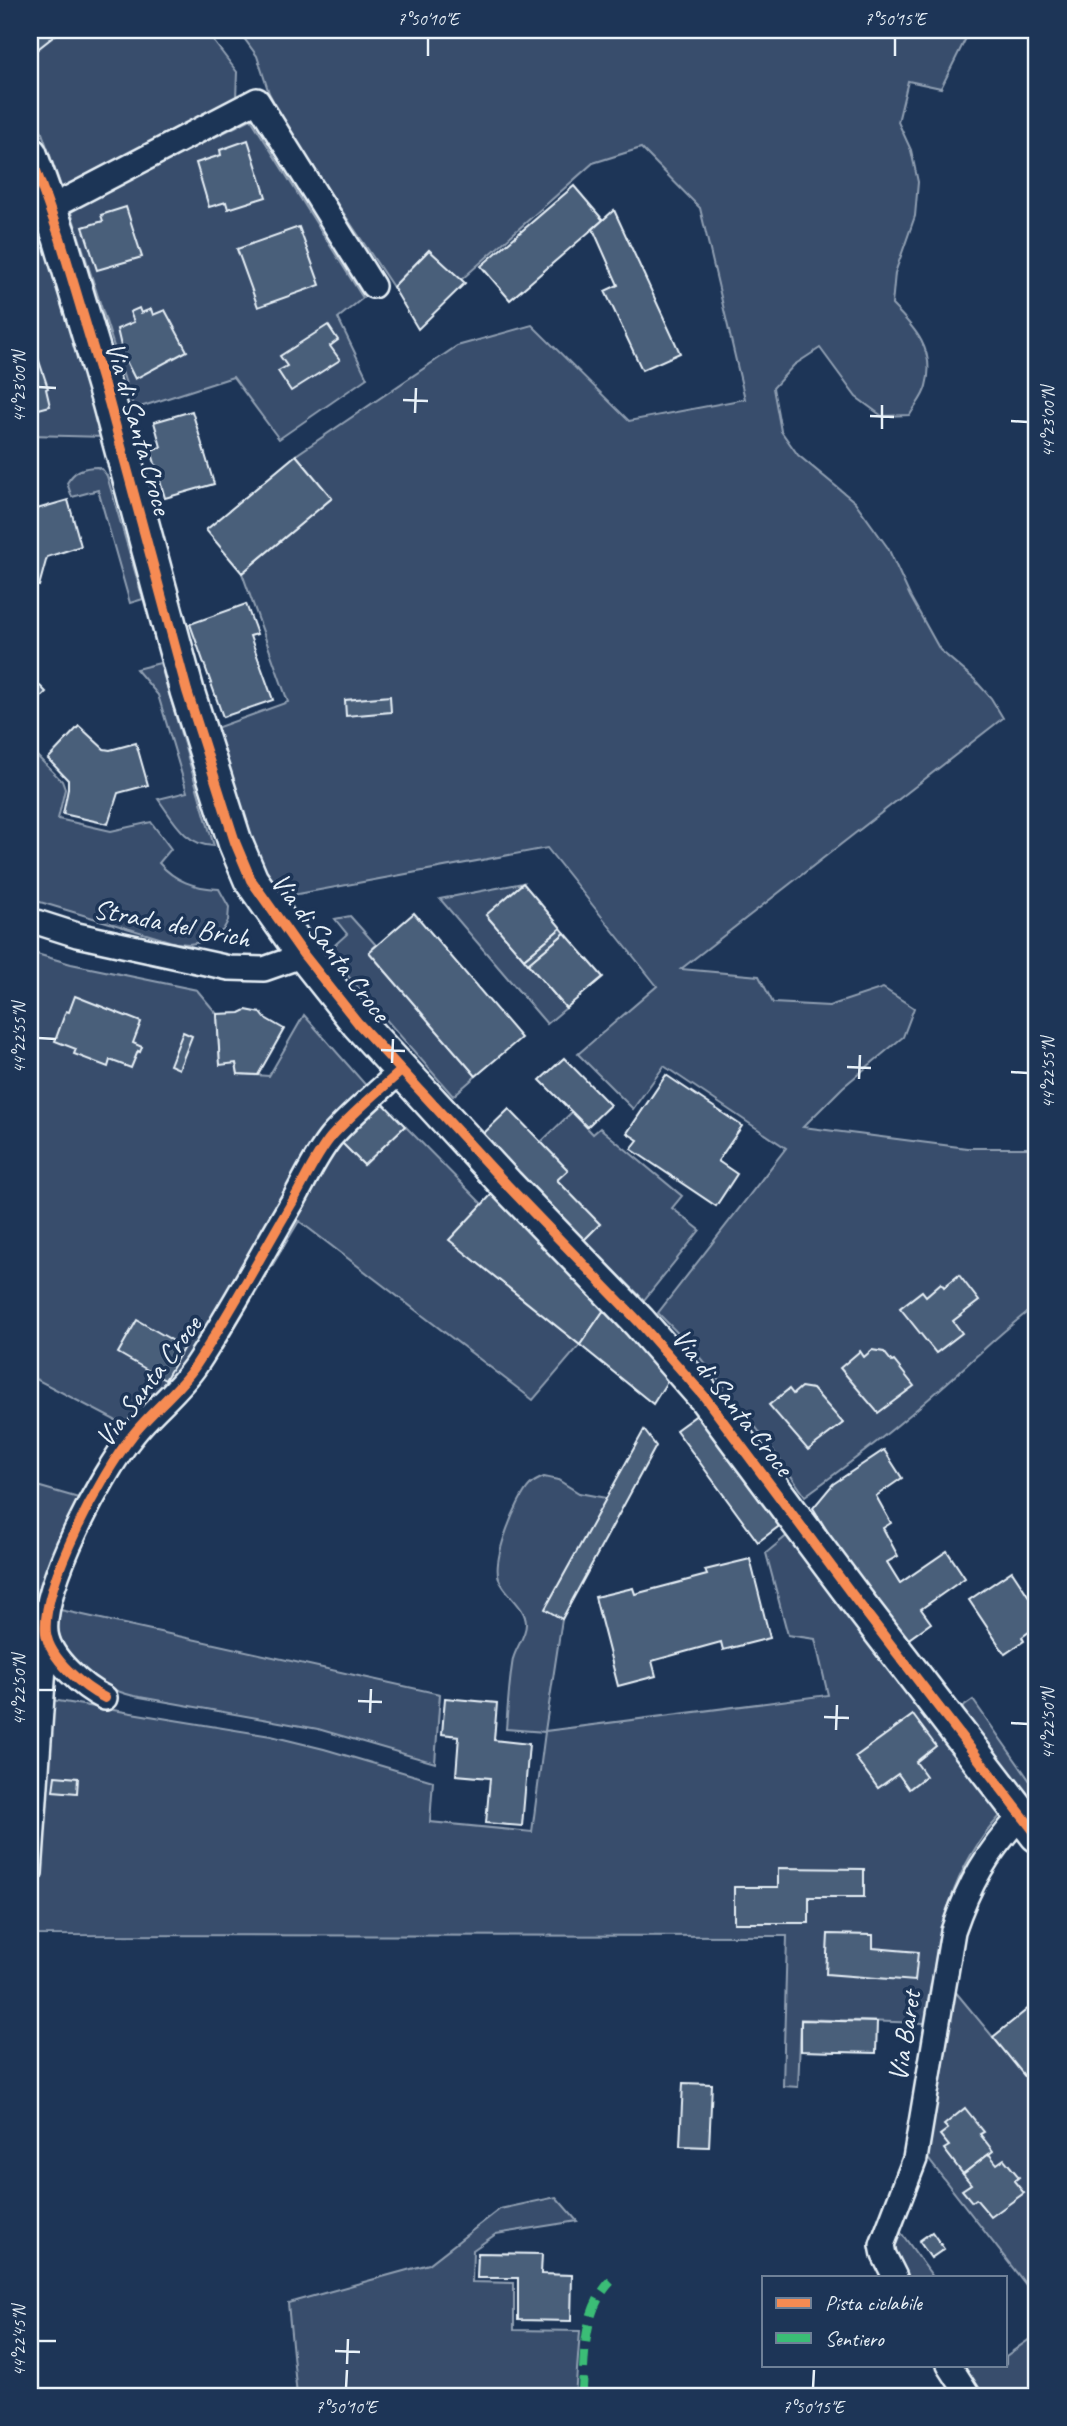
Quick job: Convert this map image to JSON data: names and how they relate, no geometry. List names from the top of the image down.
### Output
{
  "streets": {
    "main road": ["Via di Santa Croce"],
    "street": ["Strada del Brich", "Via Santa Croce", "Via Baret"]
  },
  "crossings": [
    ["Via di Santa Croce", "Strada del Brich"],
    ["Via di Santa Croce", "Via Santa Croce"],
    ["Via di Santa Croce", "Via Baret"]
  ],
  "legend": ["Pista ciclabile", "Sentiero"],
  "coordinates": [
    "7°50'10\"E",
    "7°50'15\"E",
    "44°23'00\"N",
    "44°22'55\"N",
    "44°22'50\"N",
    "44°22'45\"N"
  ]
}
